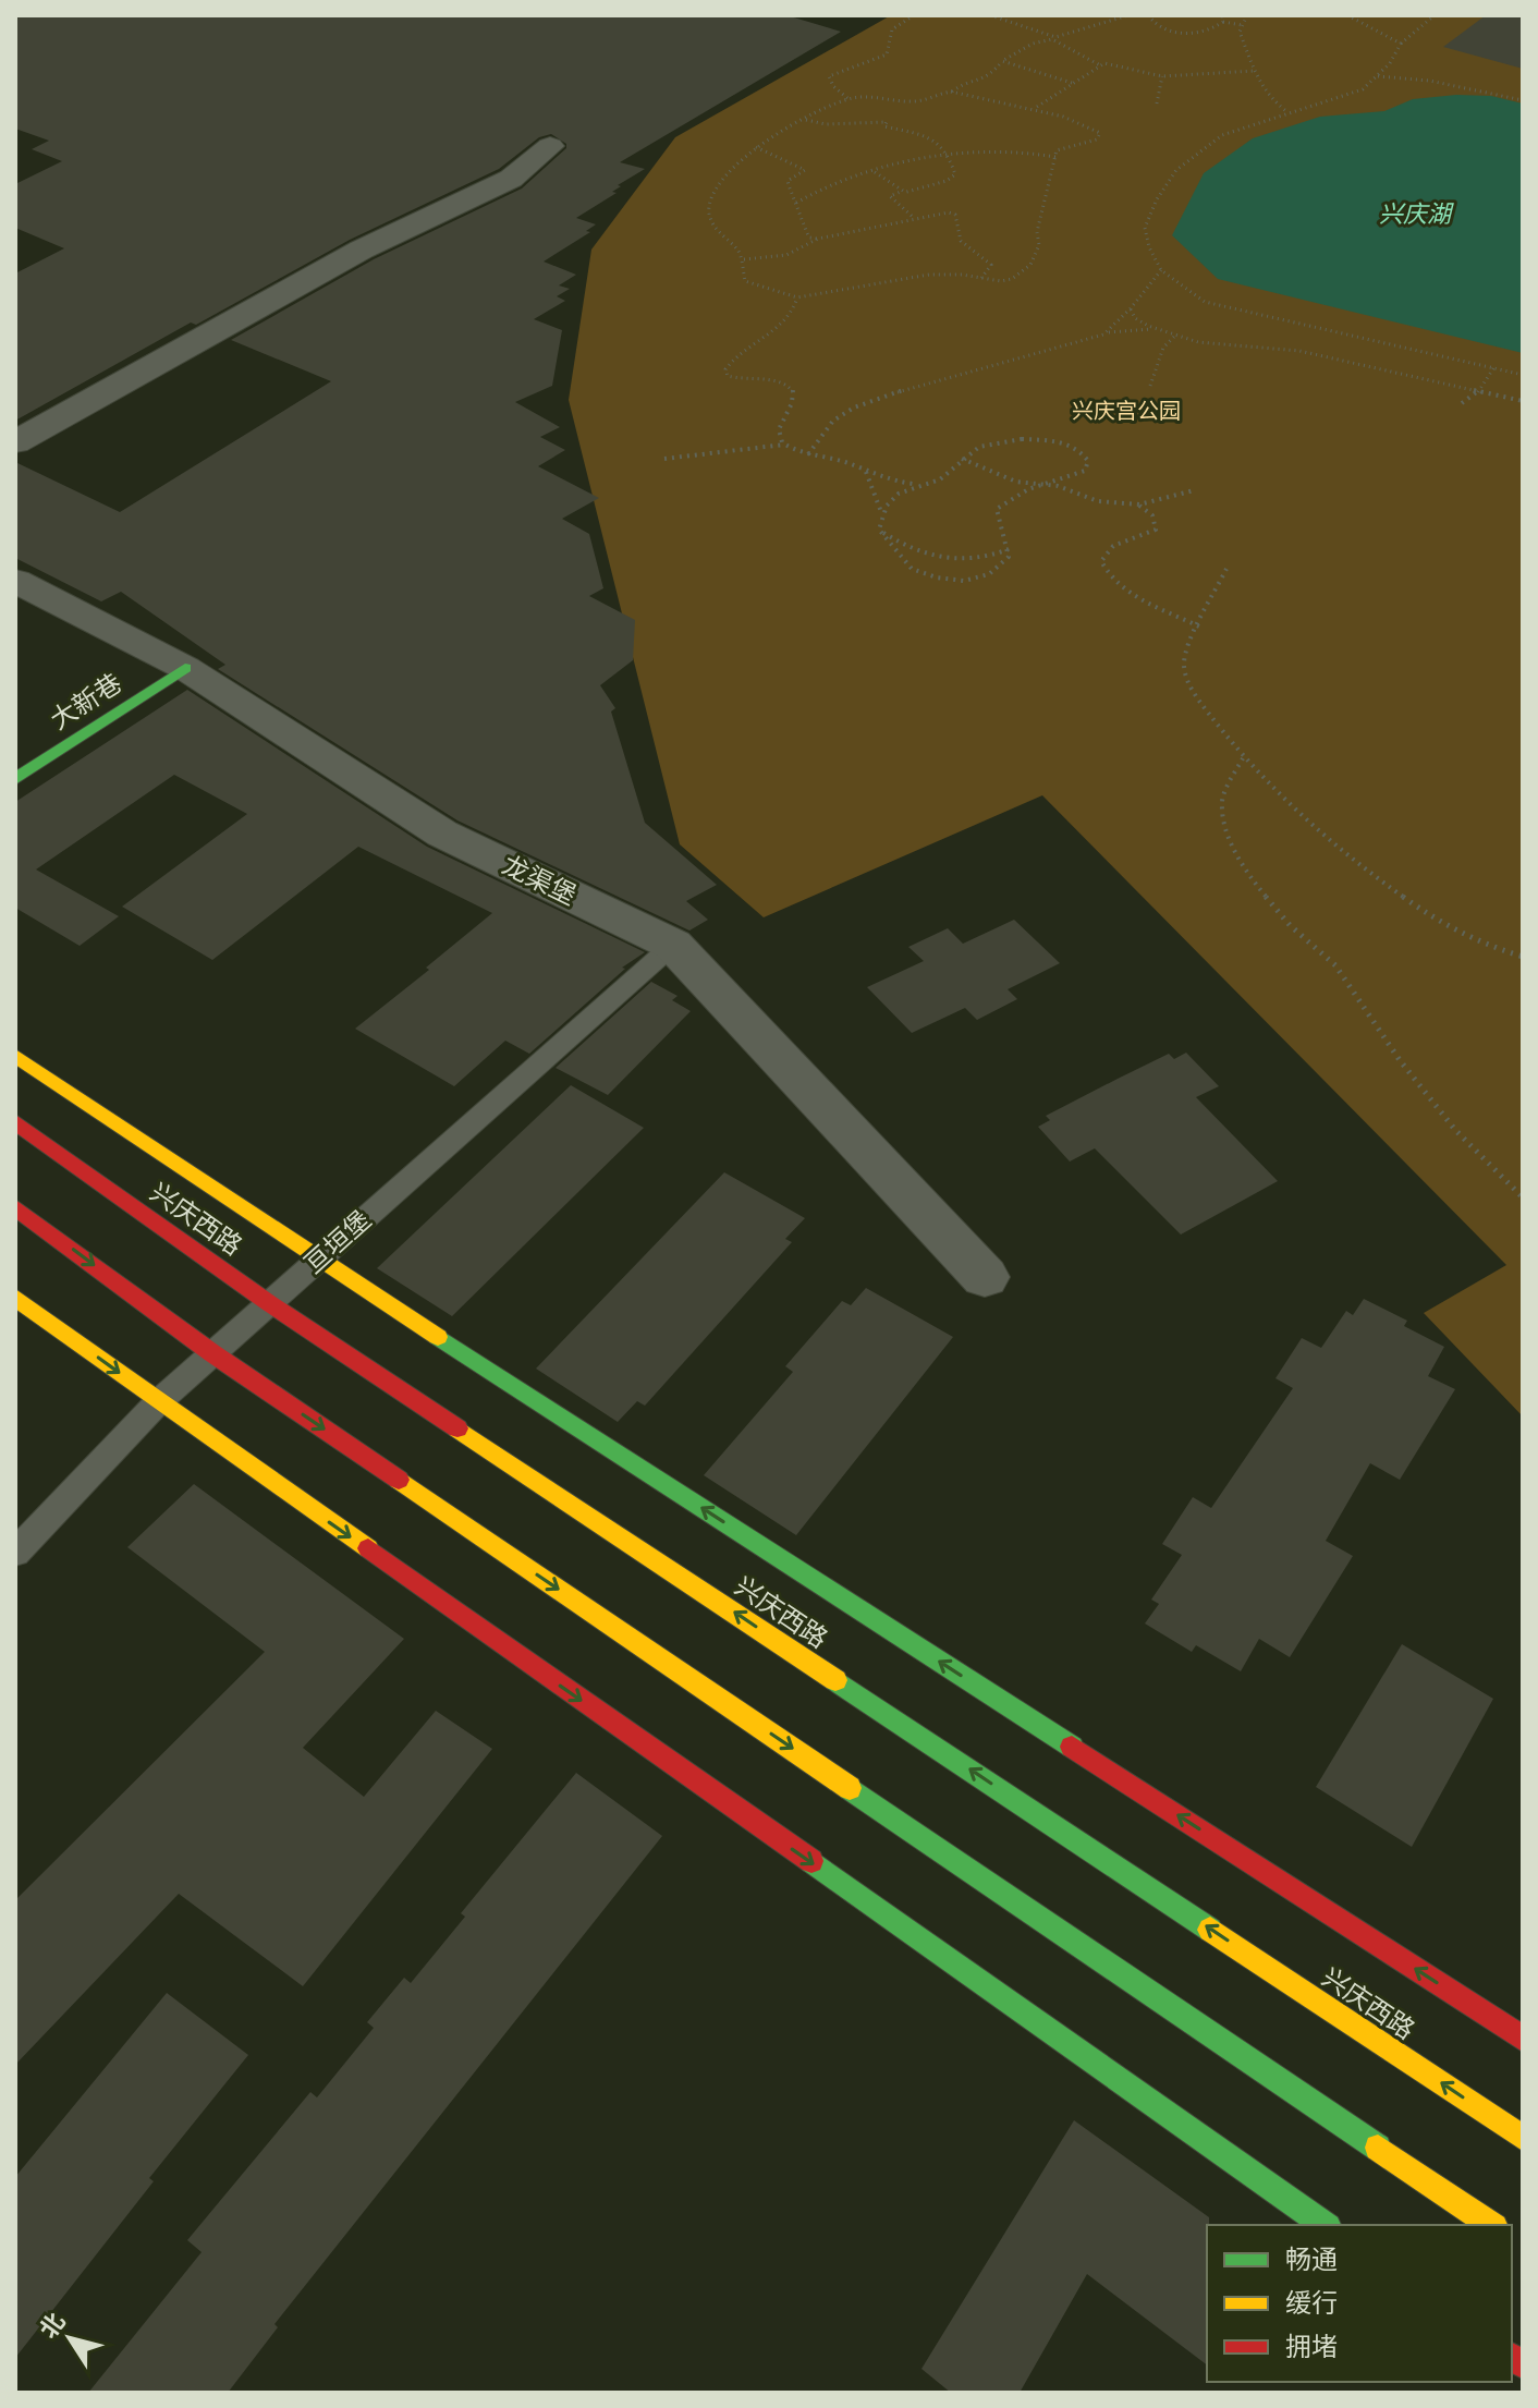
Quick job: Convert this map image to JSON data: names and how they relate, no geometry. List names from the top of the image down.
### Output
{
  "streets": {
    "street": ["大新巷", "龙渠堡", "兴庆西路"],
    "lane": ["亘垣堡"]
  },
  "crossings": [
    ["大新巷", "龙渠堡"],
    ["龙渠堡", "亘垣堡"],
    ["兴庆西路", "亘垣堡"]
  ],
  "water": ["兴庆湖"],
  "parks": ["兴庆宫公园"],
  "legend": ["畅通", "缓行", "拥堵"],
  "north": "top left"
}
